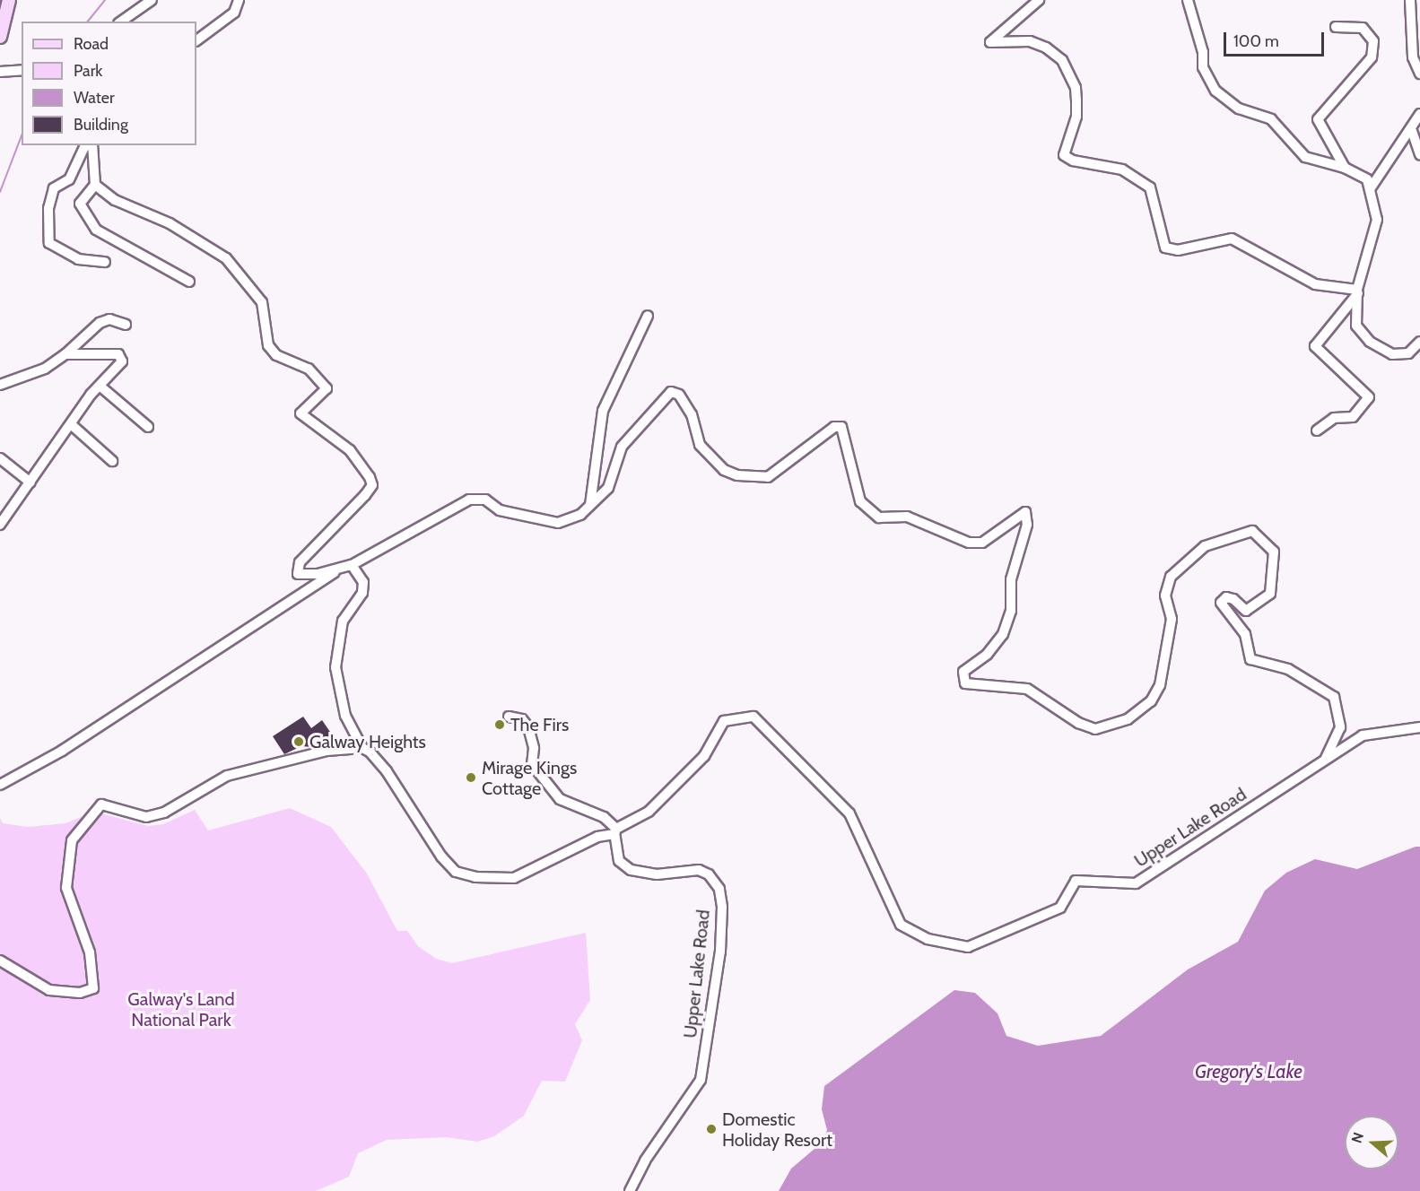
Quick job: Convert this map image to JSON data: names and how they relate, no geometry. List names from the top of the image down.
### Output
{
  "streets": {
    "street": ["Upper Lake Road"]
  },
  "water": ["Gregory's Lake"],
  "parks": ["Galway's Land National Park"],
  "places": [
    "The Firs",
    "Galway Heights",
    "Mirage Kings Cottage",
    "Domestic Holiday Resort"
  ],
  "legend": [
    "Road",
    "Park",
    "Water",
    "Building"
  ],
  "scale_bar": "100 m",
  "north": "left"
}
